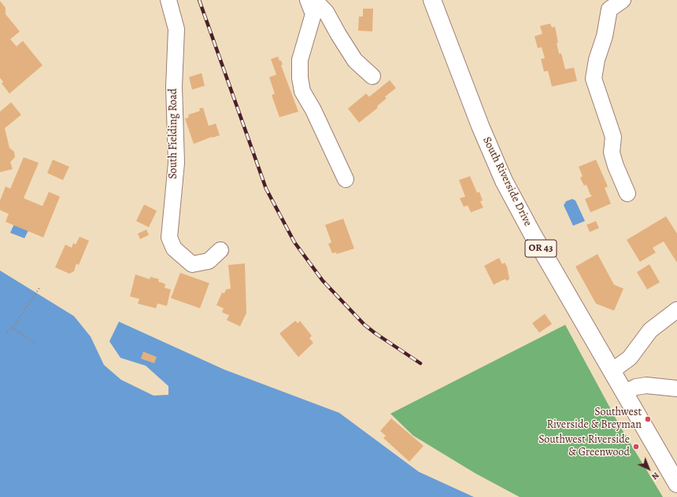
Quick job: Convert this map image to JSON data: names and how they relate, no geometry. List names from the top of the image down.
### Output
{
  "streets": {
    "main road": ["South Riverside Drive", "OR 43"],
    "street": ["South Fielding Road"]
  },
  "places": ["Southwest Riverside & Breyman", "Southwest Riverside & Greenwood"],
  "north": "bottom right"
}
